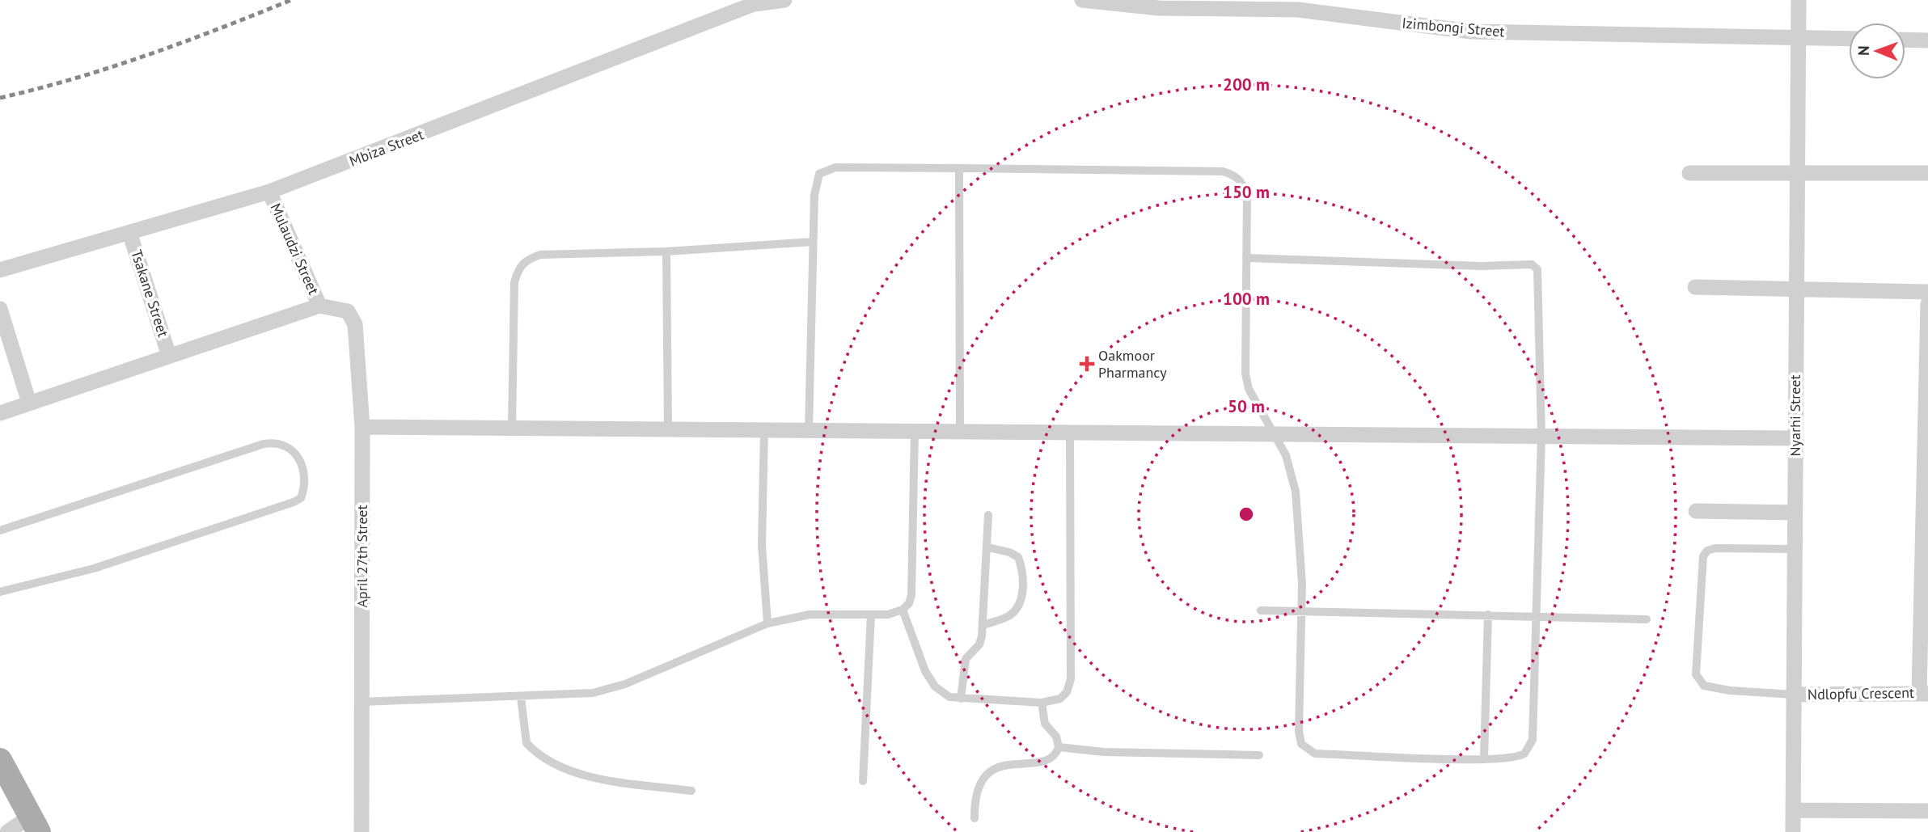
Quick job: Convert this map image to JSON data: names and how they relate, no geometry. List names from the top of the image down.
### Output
{
  "streets": {
    "street": [
      "Izimbongi Street",
      "Mbiza Street",
      "Mulaudzi Street",
      "Tsakane Street",
      "Nyarhi Street",
      "April 27th Street",
      "Ndlopfu Crescent"
    ]
  },
  "crossings": [
    ["Izimbongi Street", "Nyarhi Street"],
    ["Mbiza Street", "Mulaudzi Street"],
    ["Mbiza Street", "Tsakane Street"],
    ["Mulaudzi Street", "April 27th Street"],
    ["Nyarhi Street", "Ndlopfu Crescent"]
  ],
  "places": {
    "health": ["Oakmoor Pharmancy"]
  },
  "north": "left",
  "rings": [
    "200 m",
    "150 m",
    "100 m",
    "50 m"
  ]
}
